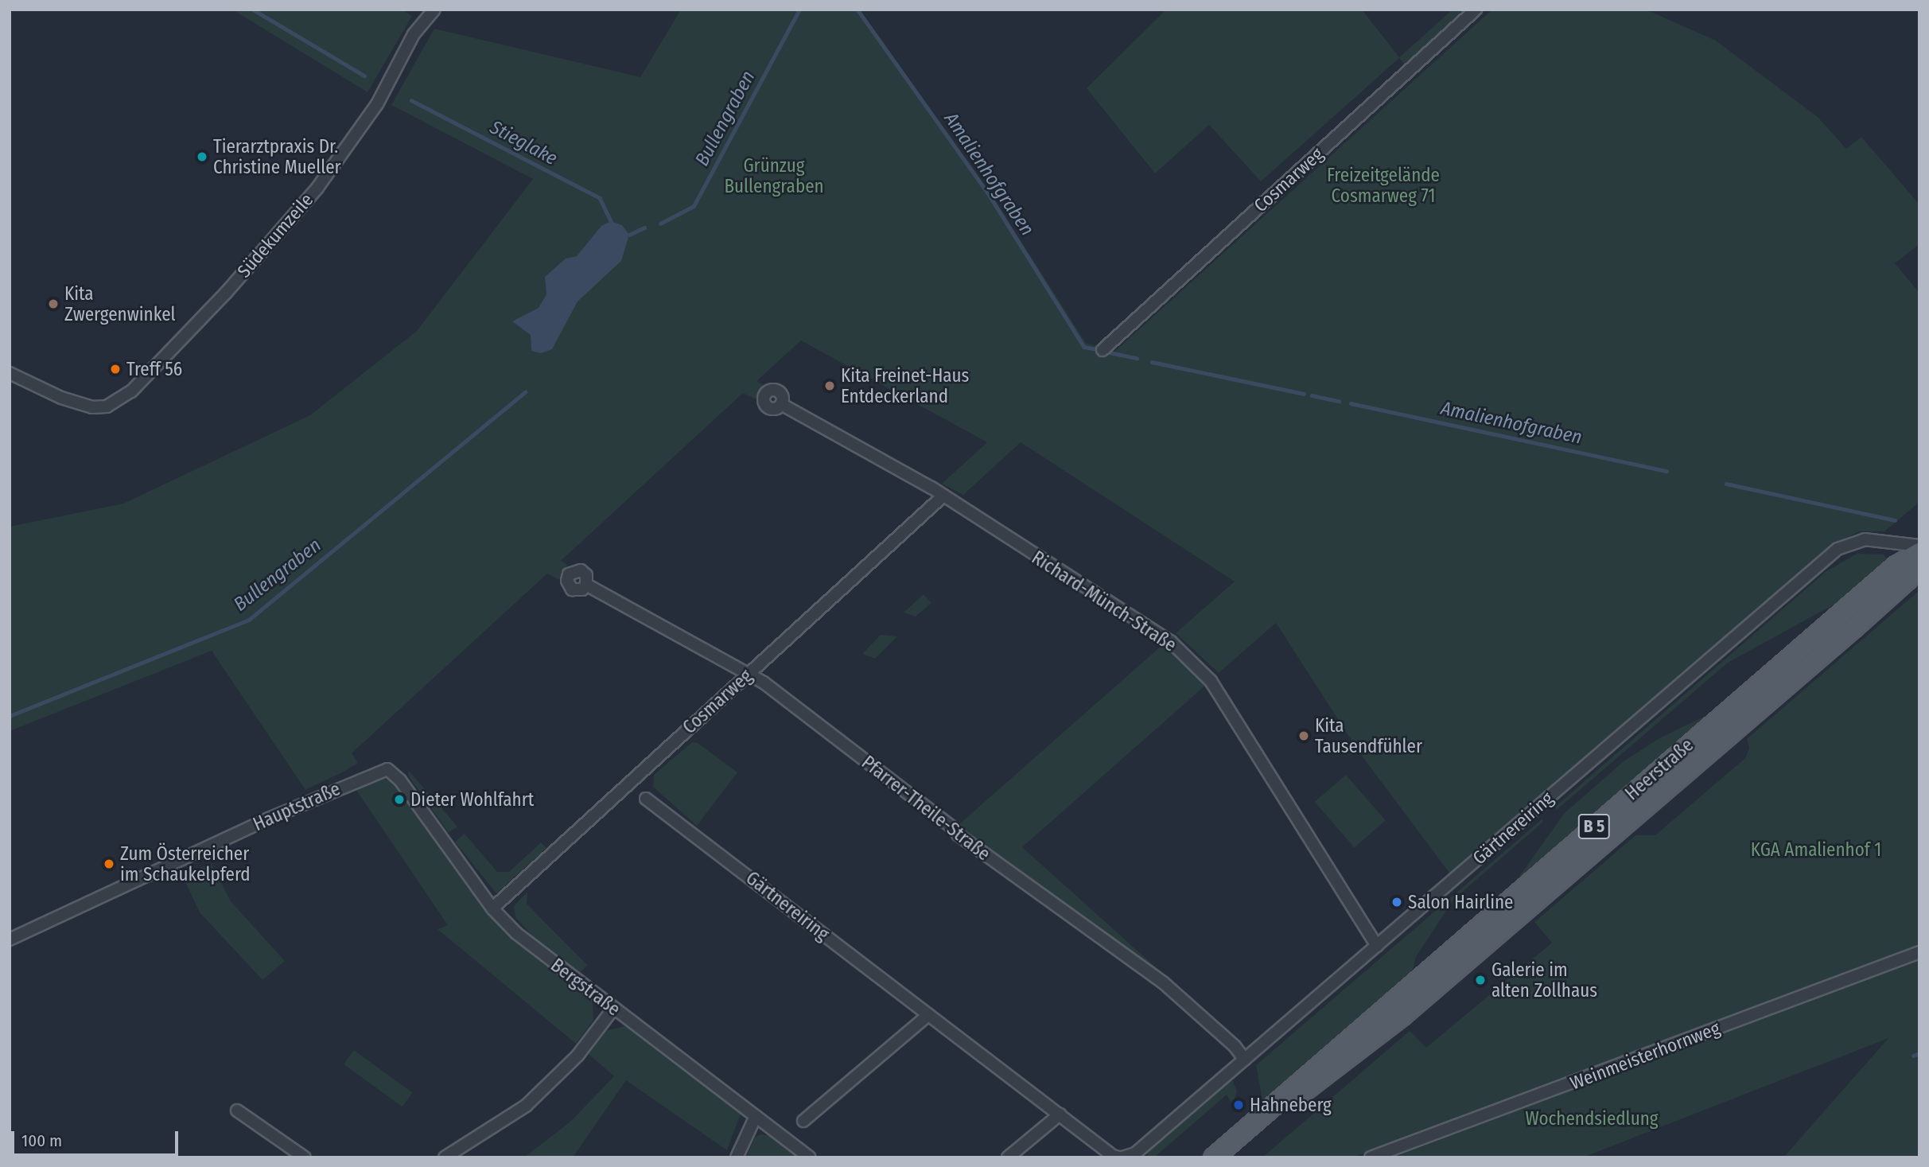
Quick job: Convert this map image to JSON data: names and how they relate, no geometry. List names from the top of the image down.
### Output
{
  "streets": {
    "main road": ["Heerstraße", "B 5"],
    "street": [
      "Cosmarweg",
      "Südekumzeile",
      "Richard-Münch-Straße",
      "Hauptstraße",
      "Pfarrer-Theile-Straße",
      "Gärtnereiring",
      "Bergstraße",
      "Weinmeisterhornweg"
    ]
  },
  "crossings": [
    ["Cosmarweg", "Richard-Münch-Straße"],
    ["Cosmarweg", "Pfarrer-Theile-Straße"],
    ["Cosmarweg", "Bergstraße"],
    ["Richard-Münch-Straße", "Gärtnereiring"],
    ["Hauptstraße", "Bergstraße"],
    ["Pfarrer-Theile-Straße", "Gärtnereiring"]
  ],
  "water": ["Bullengraben", "Stieglake", "Amalienhofgraben"],
  "parks": [
    "Grünzug Bullengraben",
    "Freizeitgelände Cosmarweg 71",
    "KGA Amalienhof 1",
    "Wochendsiedlung"
  ],
  "places": [
    "Tierarztpraxis Dr. Christine Mueller",
    "Kita Zwergenwinkel",
    "Treff 56",
    "Kita Freinet-Haus Entdeckerland",
    "Kita Tausendfühler",
    "Dieter Wohlfahrt",
    "Zum Österreicher im Schaukelpferd",
    "Salon Hairline",
    "Galerie im alten Zollhaus",
    "Hahneberg"
  ],
  "scale_bar": "100 m"
}
